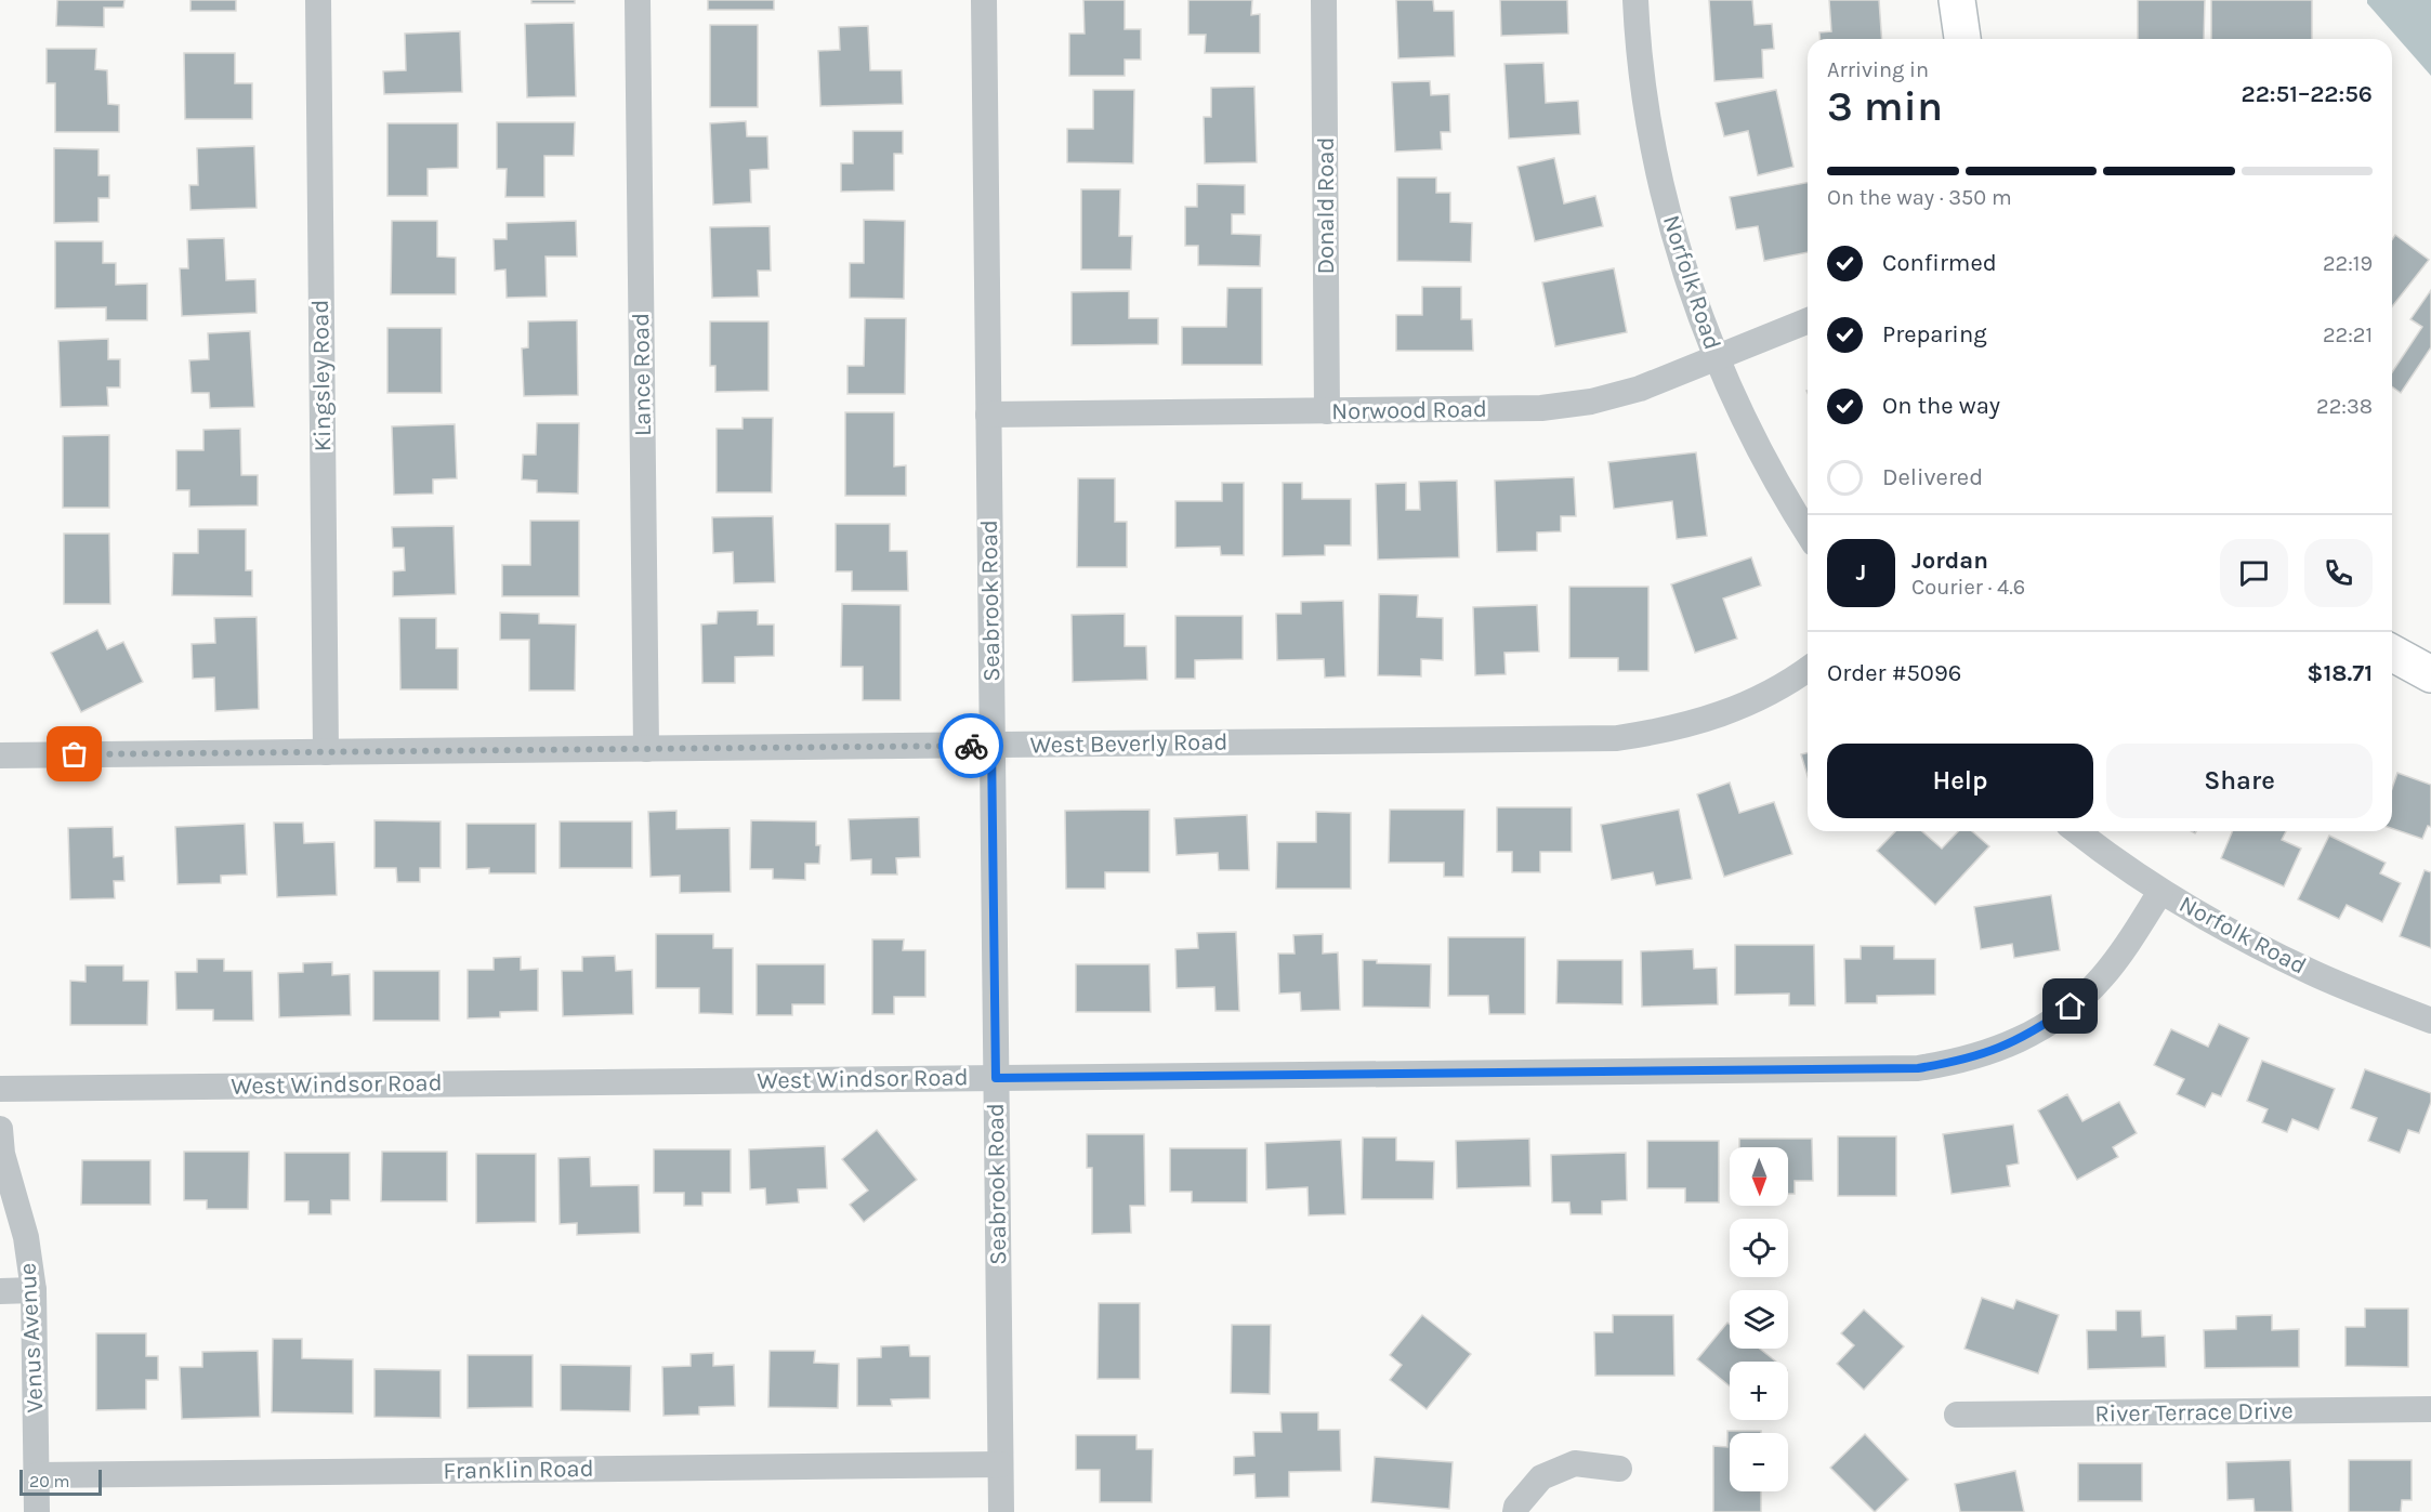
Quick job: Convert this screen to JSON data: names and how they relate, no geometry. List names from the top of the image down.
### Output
{
  "streets": {
    "street": [
      "Donald Road",
      "Norfolk Road",
      "Lance Road",
      "Kingsley Road",
      "Norwood Road",
      "Seabrook Road",
      "West Beverly Road",
      "West Windsor Road",
      "Venus Avenue",
      "River Terrace Drive",
      "Franklin Road"
    ]
  },
  "crossings": [
    ["Donald Road", "Norwood Road"],
    ["Norfolk Road", "Norwood Road"],
    ["Norfolk Road", "West Windsor Road"],
    ["Lance Road", "West Beverly Road"],
    ["Kingsley Road", "West Beverly Road"],
    ["Norwood Road", "Seabrook Road"],
    ["Seabrook Road", "West Beverly Road"],
    ["Seabrook Road", "West Windsor Road"],
    ["Seabrook Road", "Franklin Road"],
    ["Venus Avenue", "Franklin Road"]
  ],
  "scale_bar": "20 m",
  "north": "bottom",
  "page": {
    "heading": ["3 min", "Arriving in", "22:51–22:56"],
    "panel": [
      "Jordan",
      "Courier · 4.6",
      "Order #5096",
      "$18.71"
    ],
    "bar": "On the way · 350 m",
    "list": [
      ["Confirmed", "22:19"],
      ["Preparing", "22:21"],
      ["On the way", "22:38"],
      "Delivered"
    ],
    "round": "J",
    "buttons": ["Help", "Share"],
    "map_buttons": ["+", "−"],
    "scale": "20 m"
  }
}
